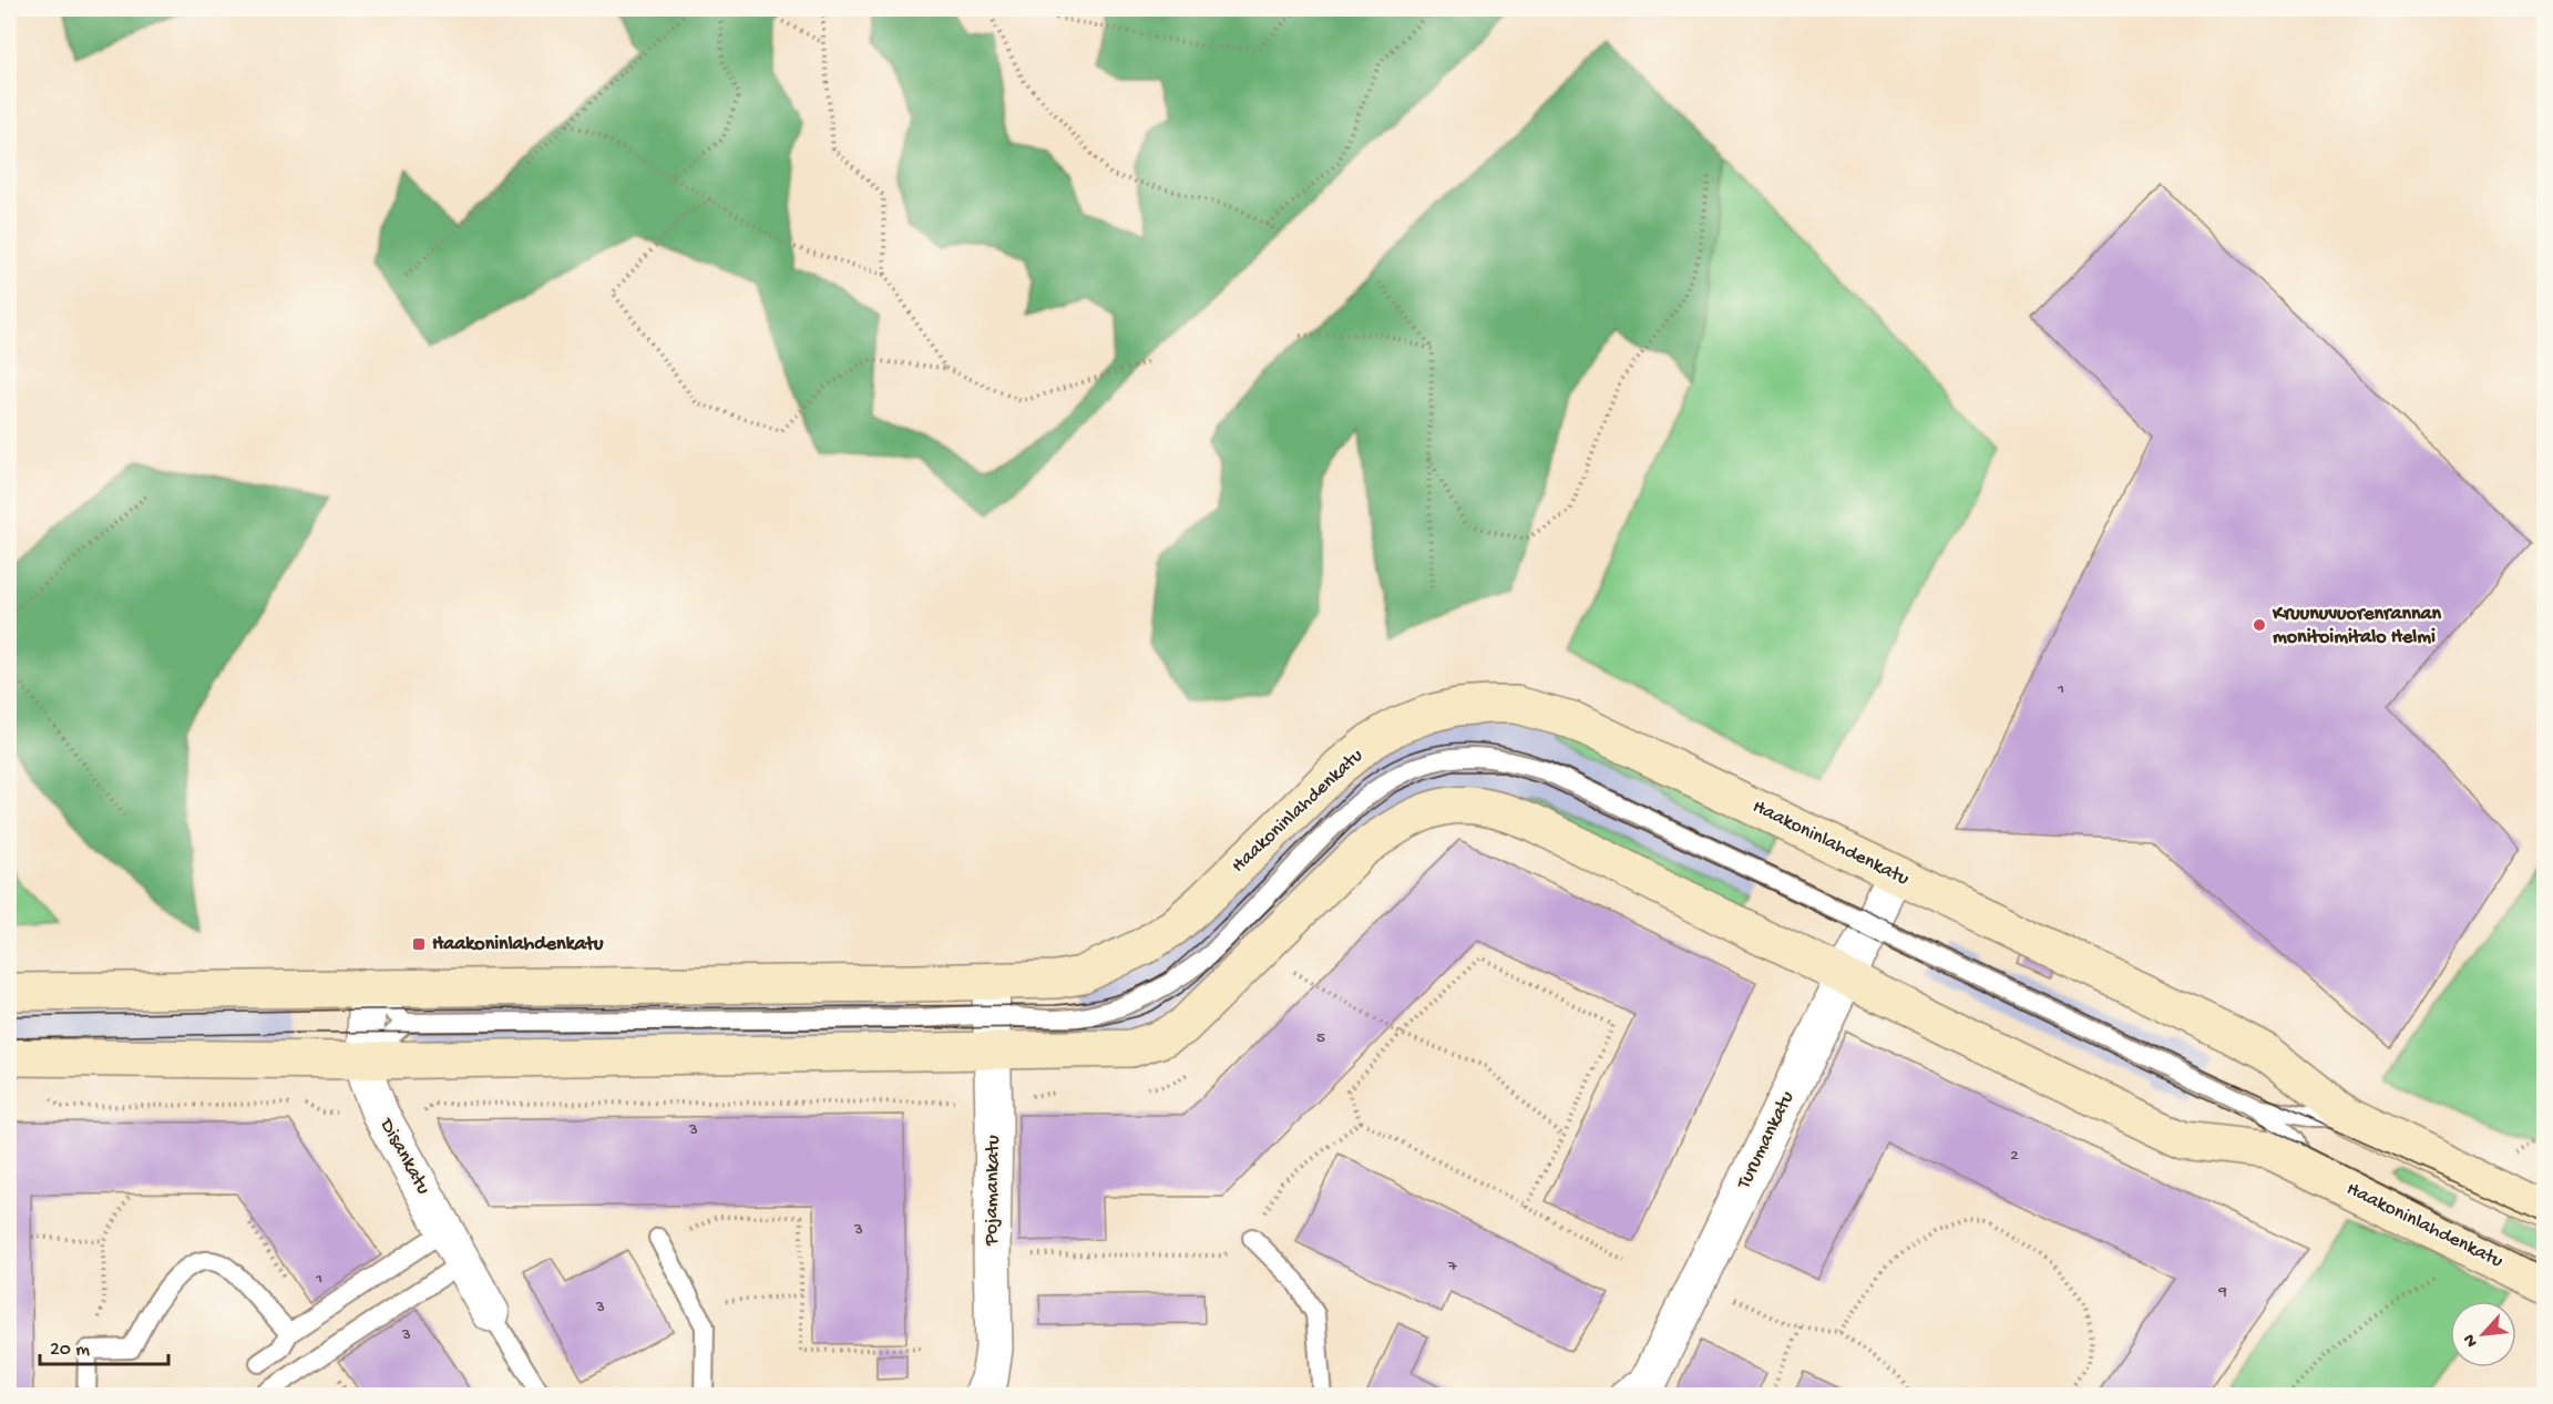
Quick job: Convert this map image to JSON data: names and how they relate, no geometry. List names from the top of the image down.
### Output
{
  "streets": {
    "street": [
      "Haakoninlahdenkatu",
      "Turumankatu",
      "Disankatu",
      "Pojamankatu"
    ]
  },
  "crossings": [
    ["Haakoninlahdenkatu", "Turumankatu"],
    ["Haakoninlahdenkatu", "Disankatu"],
    ["Haakoninlahdenkatu", "Pojamankatu"]
  ],
  "places": {
    "other": ["Kruunuvuorenrannan monitoimitalo Helmi"],
    "transit": ["Haakoninlahdenkatu"]
  },
  "house_numbers": [
    "1",
    "5",
    "3",
    "2",
    "3",
    "7",
    "1",
    "9",
    "3",
    "3"
  ],
  "scale_bar": "20 m",
  "north": "bottom left"
}
